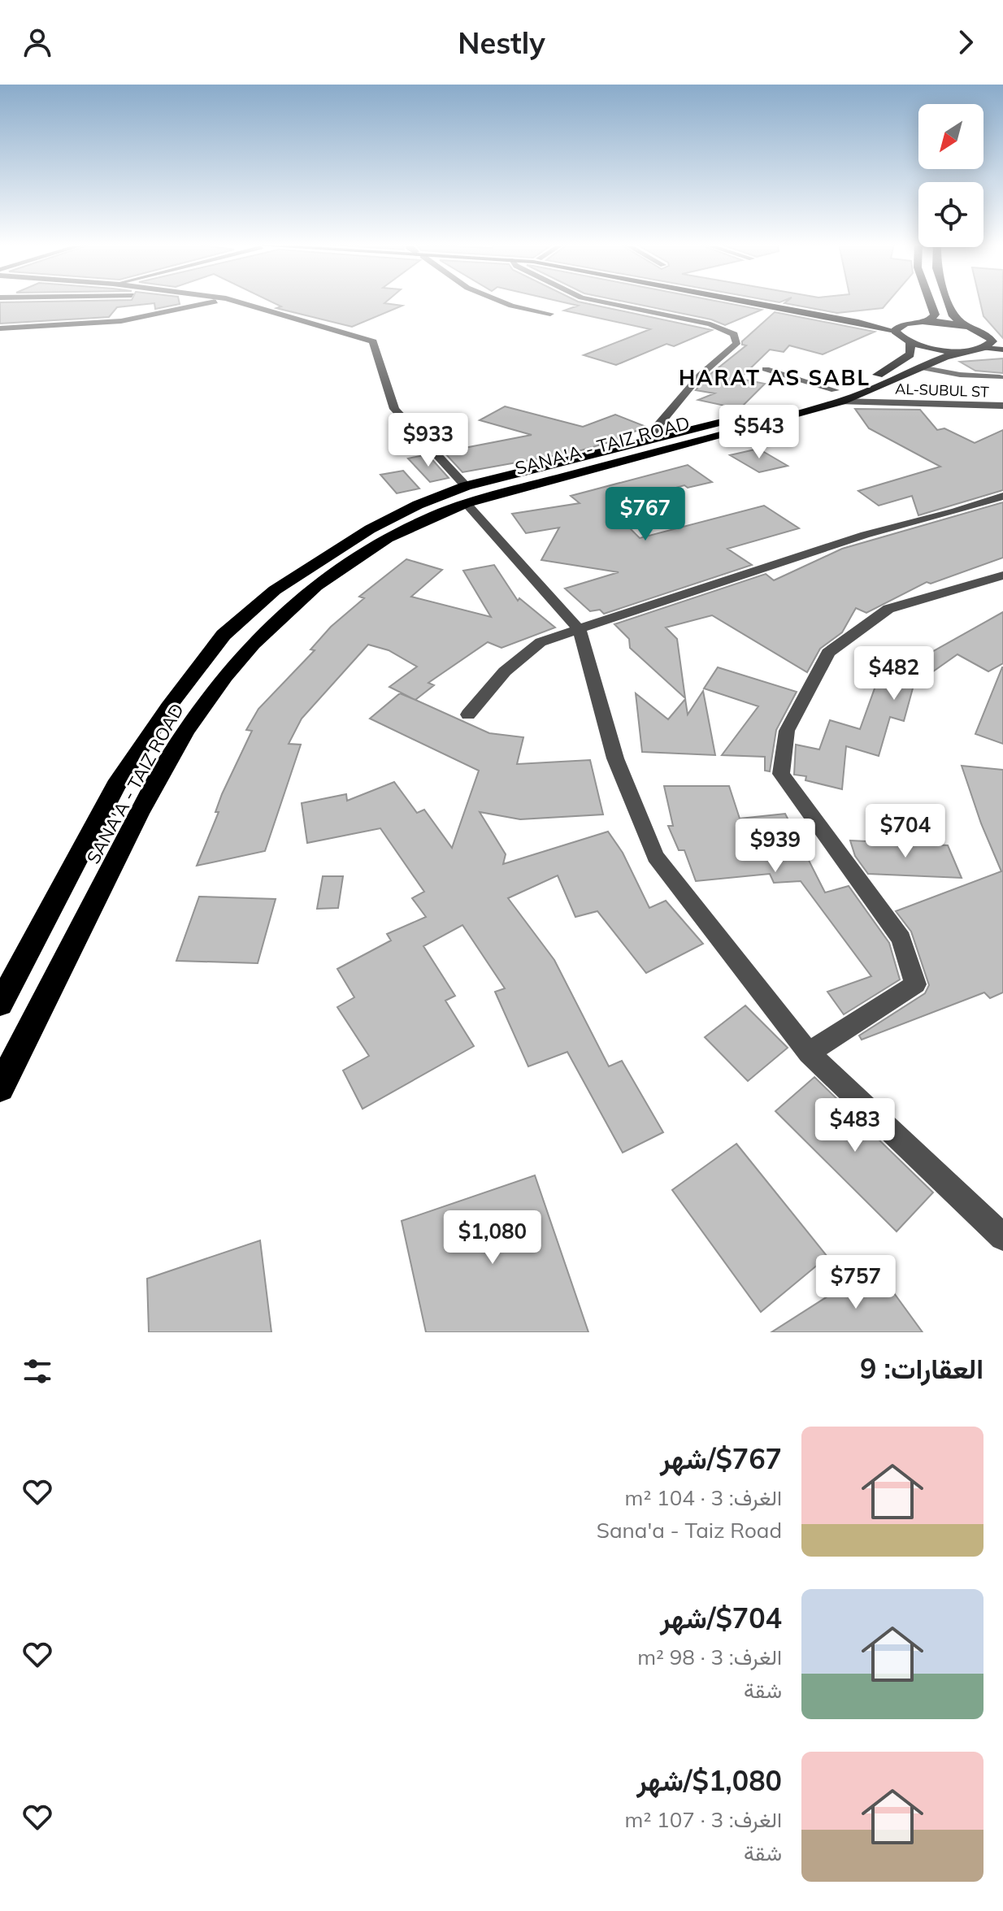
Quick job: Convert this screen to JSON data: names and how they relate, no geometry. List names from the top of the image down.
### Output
{
  "streets": {
    "highway": ["SANA'A - TAIZ ROAD"],
    "street": ["AL-SUBUL ST"]
  },
  "crossings": [
    ["AL-SUBUL ST", "SANA'A - TAIZ ROAD"]
  ],
  "districts": ["HARAT AS SABL"],
  "north": "bottom left",
  "page": {
    "header": "Nestly",
    "price": [
      "$543",
      "$933",
      "$767",
      "$482",
      "$704",
      "$939",
      "$483",
      "$1,080",
      "$757"
    ],
    "heading": "العقارات: 9",
    "list": [
      {
        "name": "$767/شهر",
        "note": "الغرف: 3 · 104 m² · Sana'a - Taiz Road"
      },
      {
        "name": "$704/شهر",
        "note": "الغرف: 3 · 98 m² · شقة"
      },
      {
        "name": "$1,080/شهر",
        "note": "الغرف: 3 · 107 m² · شقة"
      }
    ]
  }
}
